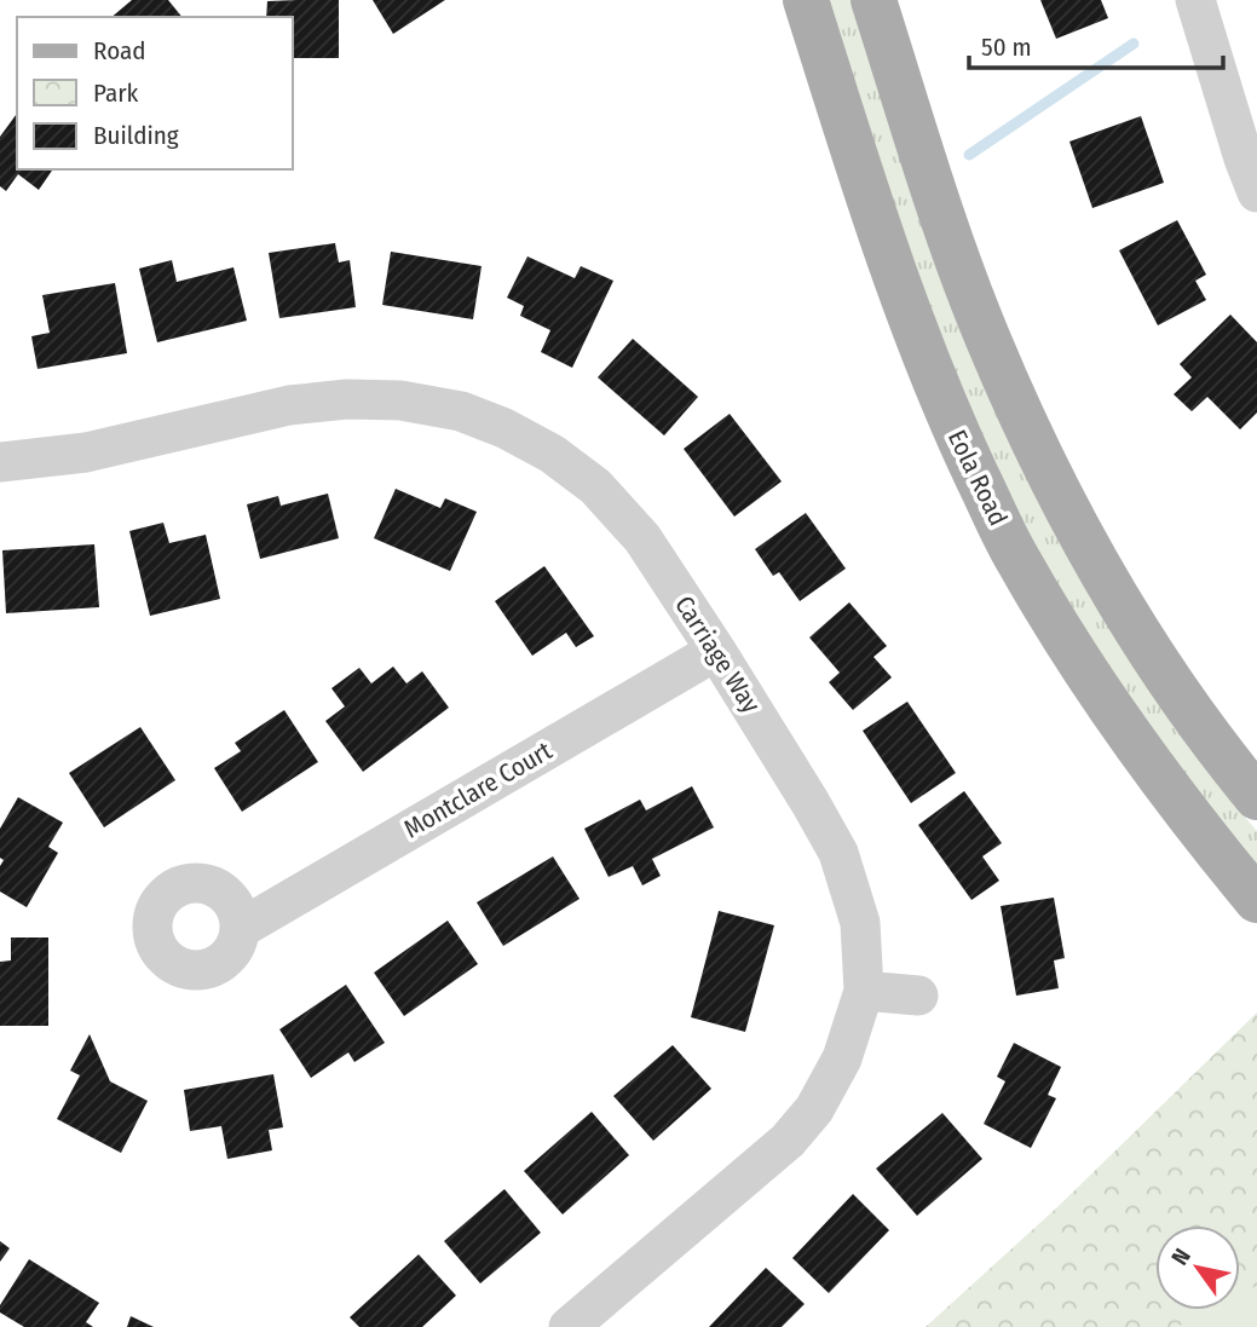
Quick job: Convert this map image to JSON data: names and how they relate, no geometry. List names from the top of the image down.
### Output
{
  "streets": {
    "main road": ["Eola Road"],
    "street": ["Carriage Way", "Montclare Court"]
  },
  "crossings": [
    ["Carriage Way", "Montclare Court"]
  ],
  "legend": ["Road", "Park", "Building"],
  "scale_bar": "50 m",
  "north": "top left"
}
